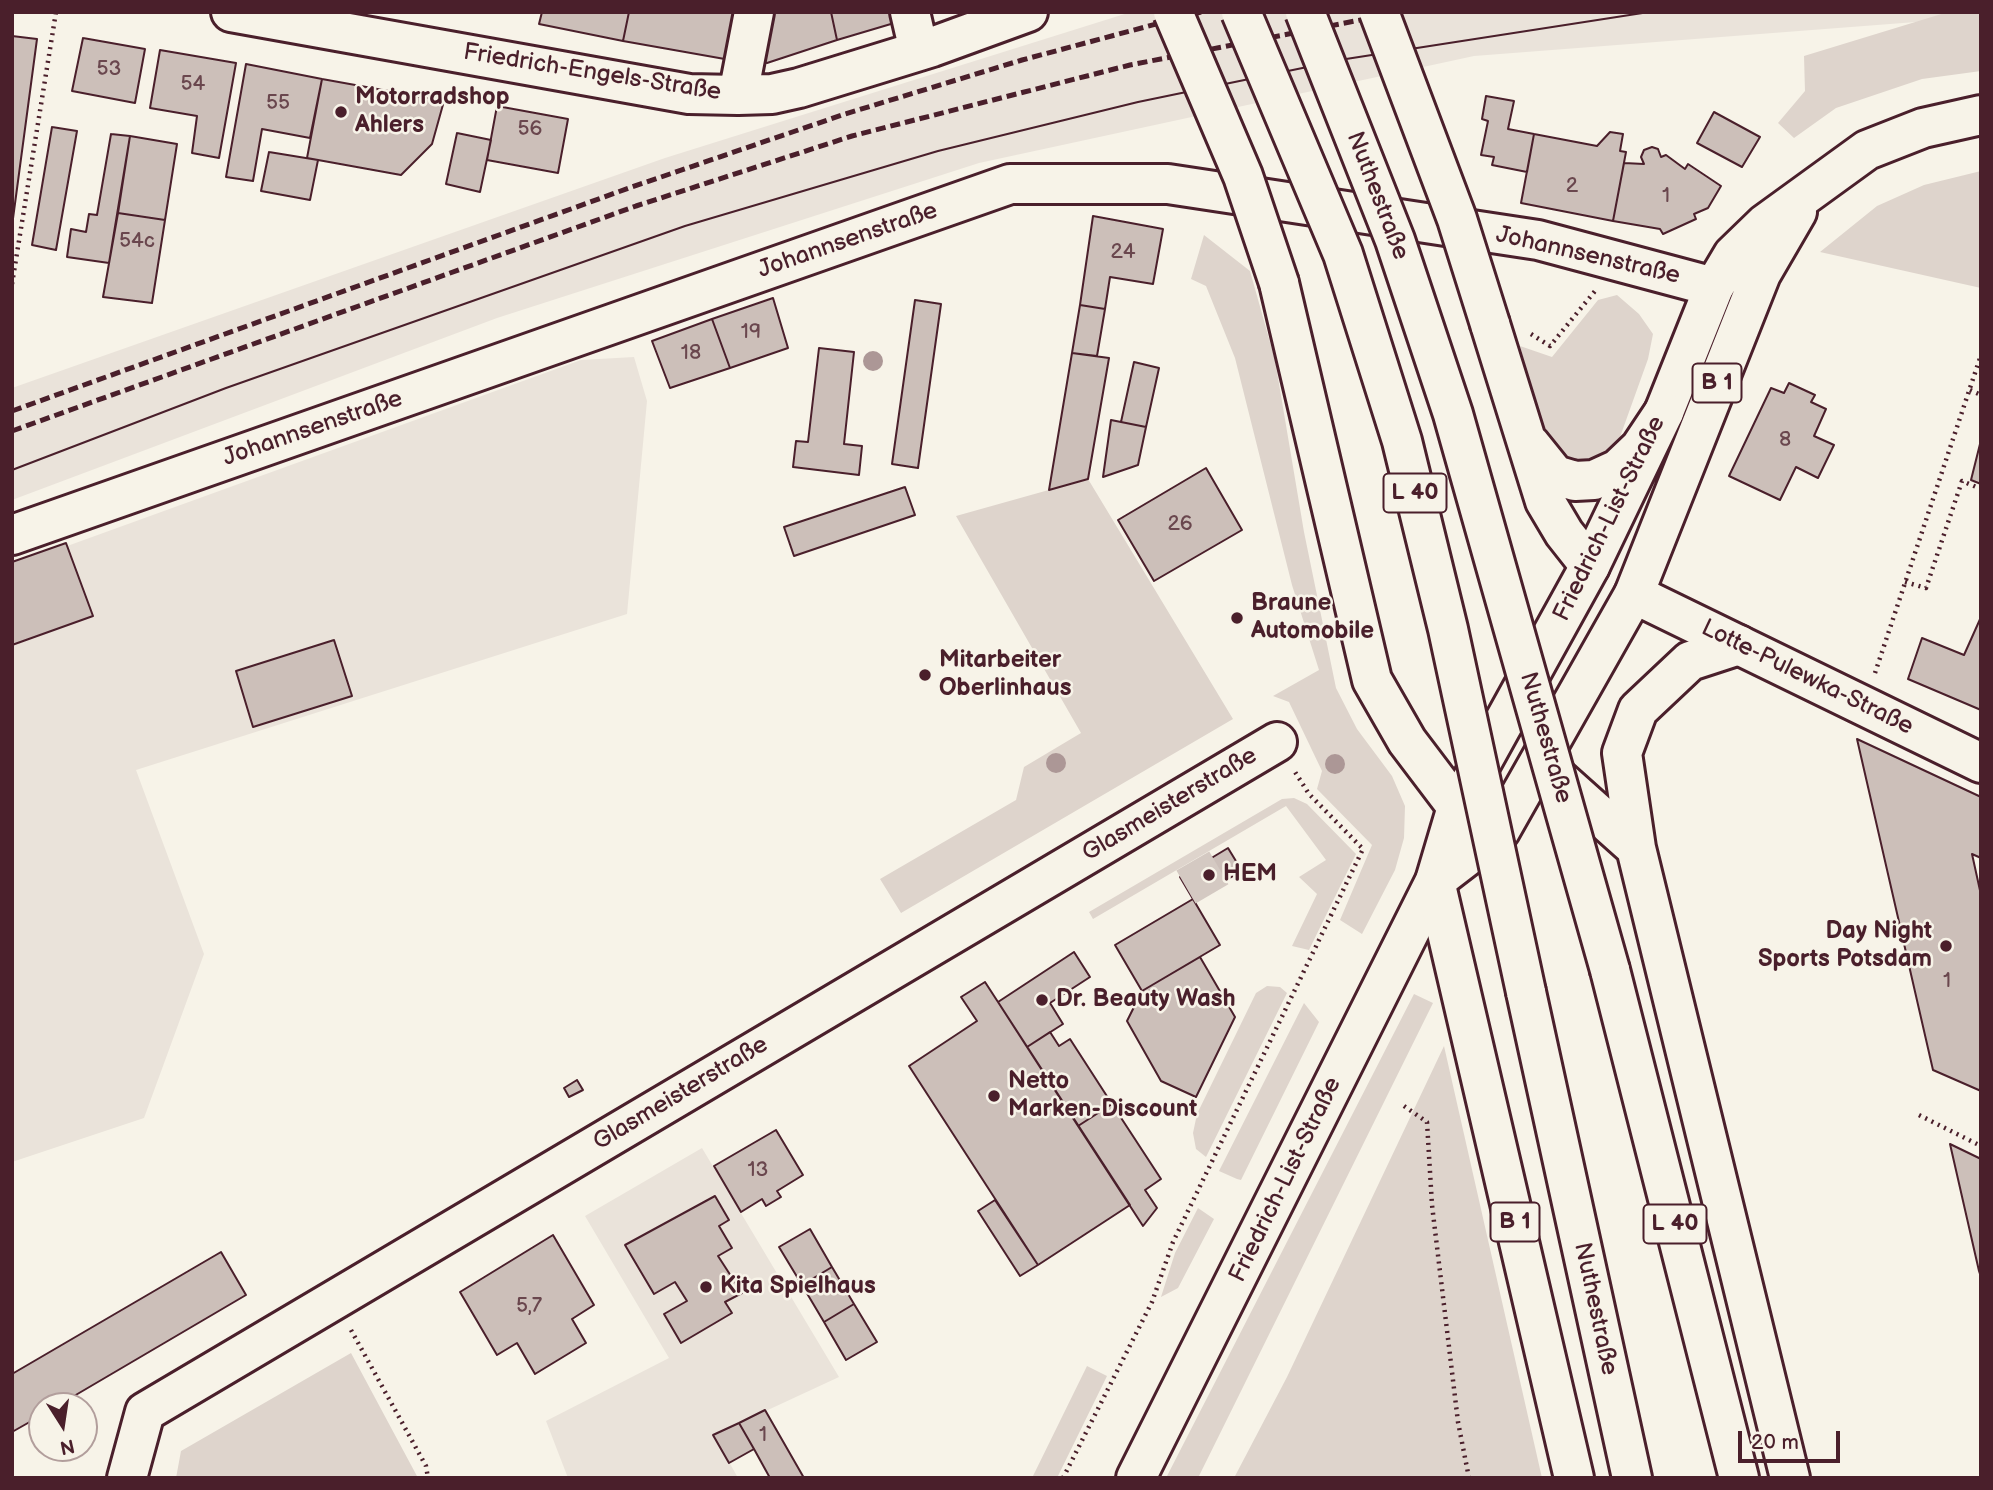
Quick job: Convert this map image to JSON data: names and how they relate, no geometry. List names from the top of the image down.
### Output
{
  "streets": {
    "main road": [
      "Friedrich-Engels-Straße",
      "Nuthestraße",
      "Johannsenstraße",
      "B 1",
      "L 40",
      "Friedrich-List-Straße",
      "Lotte-Pulewka-Straße",
      "Glasmeisterstraße"
    ]
  },
  "crossings": [
    ["Johannsenstraße", "Friedrich-List-Straße"],
    ["B 1", "Friedrich-List-Straße"],
    ["Friedrich-List-Straße", "Lotte-Pulewka-Straße"]
  ],
  "places": [
    "Motorradshop Ahlers",
    "Braune Automobile",
    "Mitarbeiter Oberlinhaus",
    "HEM",
    "Day Night Sports Potsdam",
    "Dr. Beauty Wash",
    "Netto Marken-Discount",
    "Kita Spielhaus"
  ],
  "house_numbers": [
    "53",
    "54",
    "55",
    "56",
    "2",
    "1",
    "54c",
    "24",
    "19",
    "18",
    "8",
    "26",
    "1",
    "13",
    "5,7",
    "1"
  ],
  "scale_bar": "20 m",
  "north": "bottom"
}
